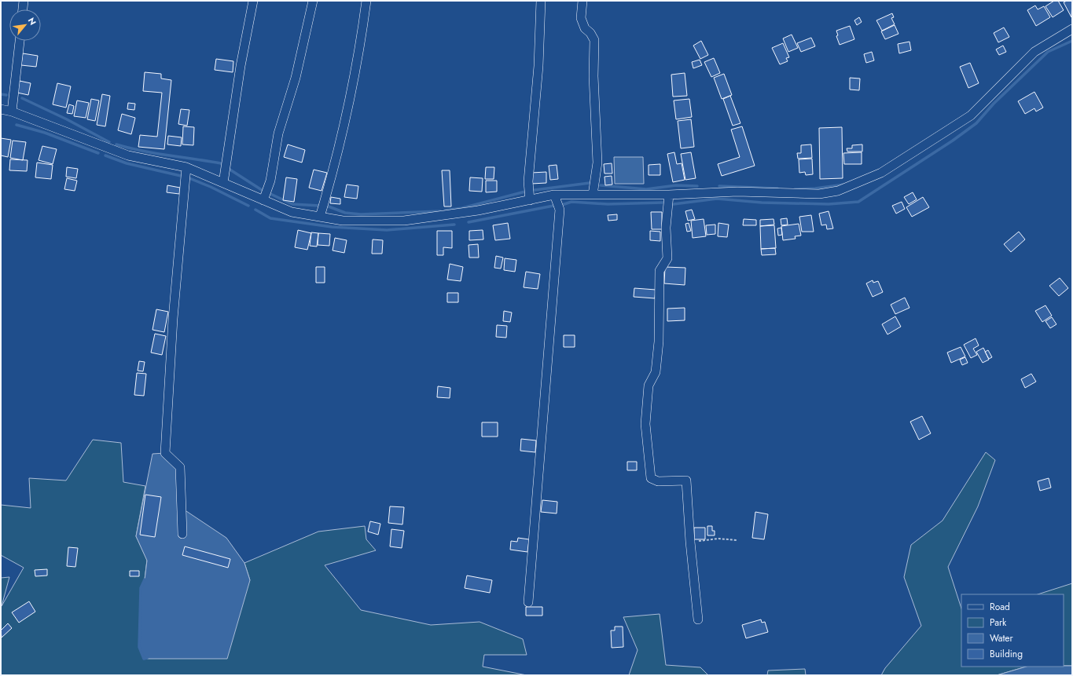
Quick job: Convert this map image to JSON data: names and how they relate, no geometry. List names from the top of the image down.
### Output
{
  "legend": [
    "Road",
    "Park",
    "Water",
    "Building"
  ],
  "north": "top right"
}
